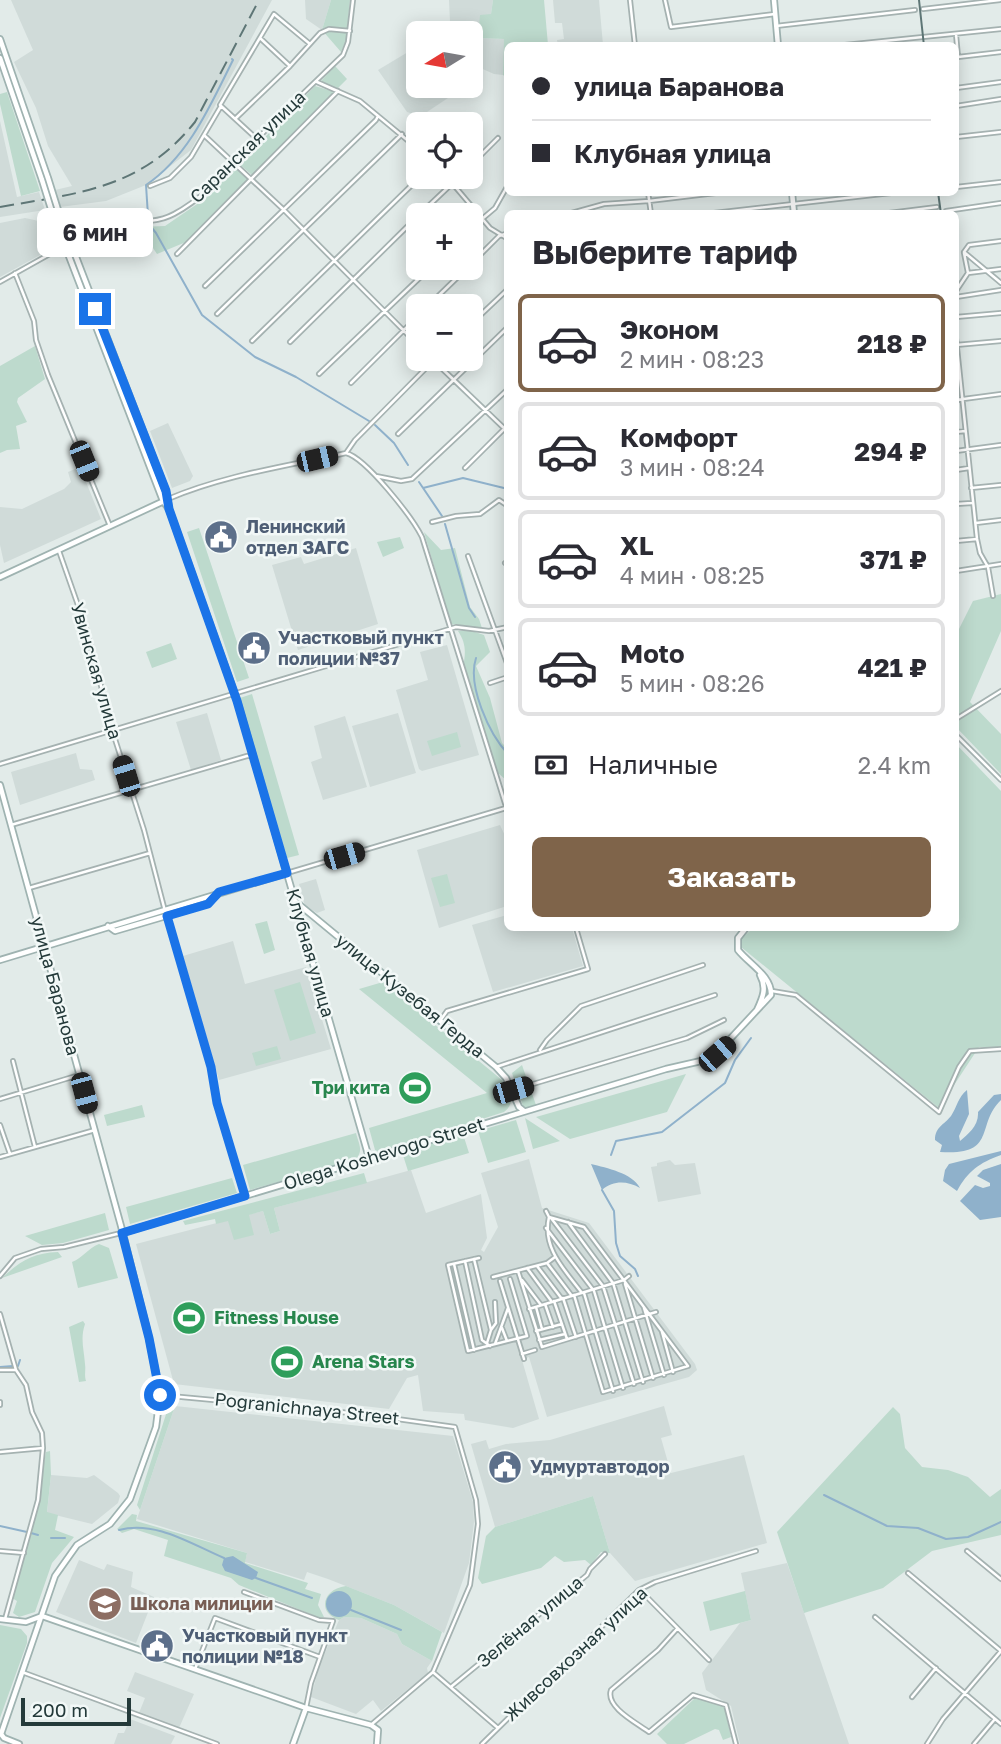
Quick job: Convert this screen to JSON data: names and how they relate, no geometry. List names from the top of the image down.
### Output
{
  "streets": {
    "main road": [
      "Клубная улица",
      "улица Баранова",
      "улица Кузебая Герда",
      "Olega Koshevogo Street"
    ],
    "street": [
      "Саранская улица",
      "Увинская улица",
      "Pogranichnaya Street",
      "Зелёная улица",
      "Живсовхозная улица"
    ]
  },
  "crossings": [
    ["Саранская улица", "Клубная улица"],
    ["Увинская улица", "Olega Koshevogo Street"],
    ["Клубная улица", "улица Кузебая Герда"],
    ["Клубная улица", "Olega Koshevogo Street"],
    ["улица Баранова", "Olega Koshevogo Street"],
    ["улица Баранова", "Pogranichnaya Street"]
  ],
  "places": {
    "public building": [
      "Ленинский отдел ЗАГС",
      "Участковый пункт полиции №37",
      "Удмуртавтодор",
      "Участковый пункт полиции №18"
    ],
    "sports": ["Три кита", "Fitness House", "Arena Stars"],
    "school or university": ["Школа милиции"]
  },
  "scale_bar": "200 m",
  "north": "left",
  "page": {
    "map_buttons": ["+", "−"],
    "banner": ["улица Баранова", "Клубная улица"],
    "bubble": "6 мин",
    "heading": "Выберите тариф",
    "list": [
      {
        "name": "Эконом",
        "note": "2 мин · 08:23",
        "value": "218 ₽"
      },
      {
        "name": "Комфорт",
        "note": "3 мин · 08:24",
        "value": "294 ₽"
      },
      {
        "name": "XL",
        "note": "4 мин · 08:25",
        "value": "371 ₽"
      },
      {
        "name": "Moto",
        "note": "5 мин · 08:26",
        "value": "421 ₽"
      }
    ],
    "pay": ["Наличные", "2.4 km"],
    "buttons": "Заказать",
    "scale": "200 m"
  }
}
